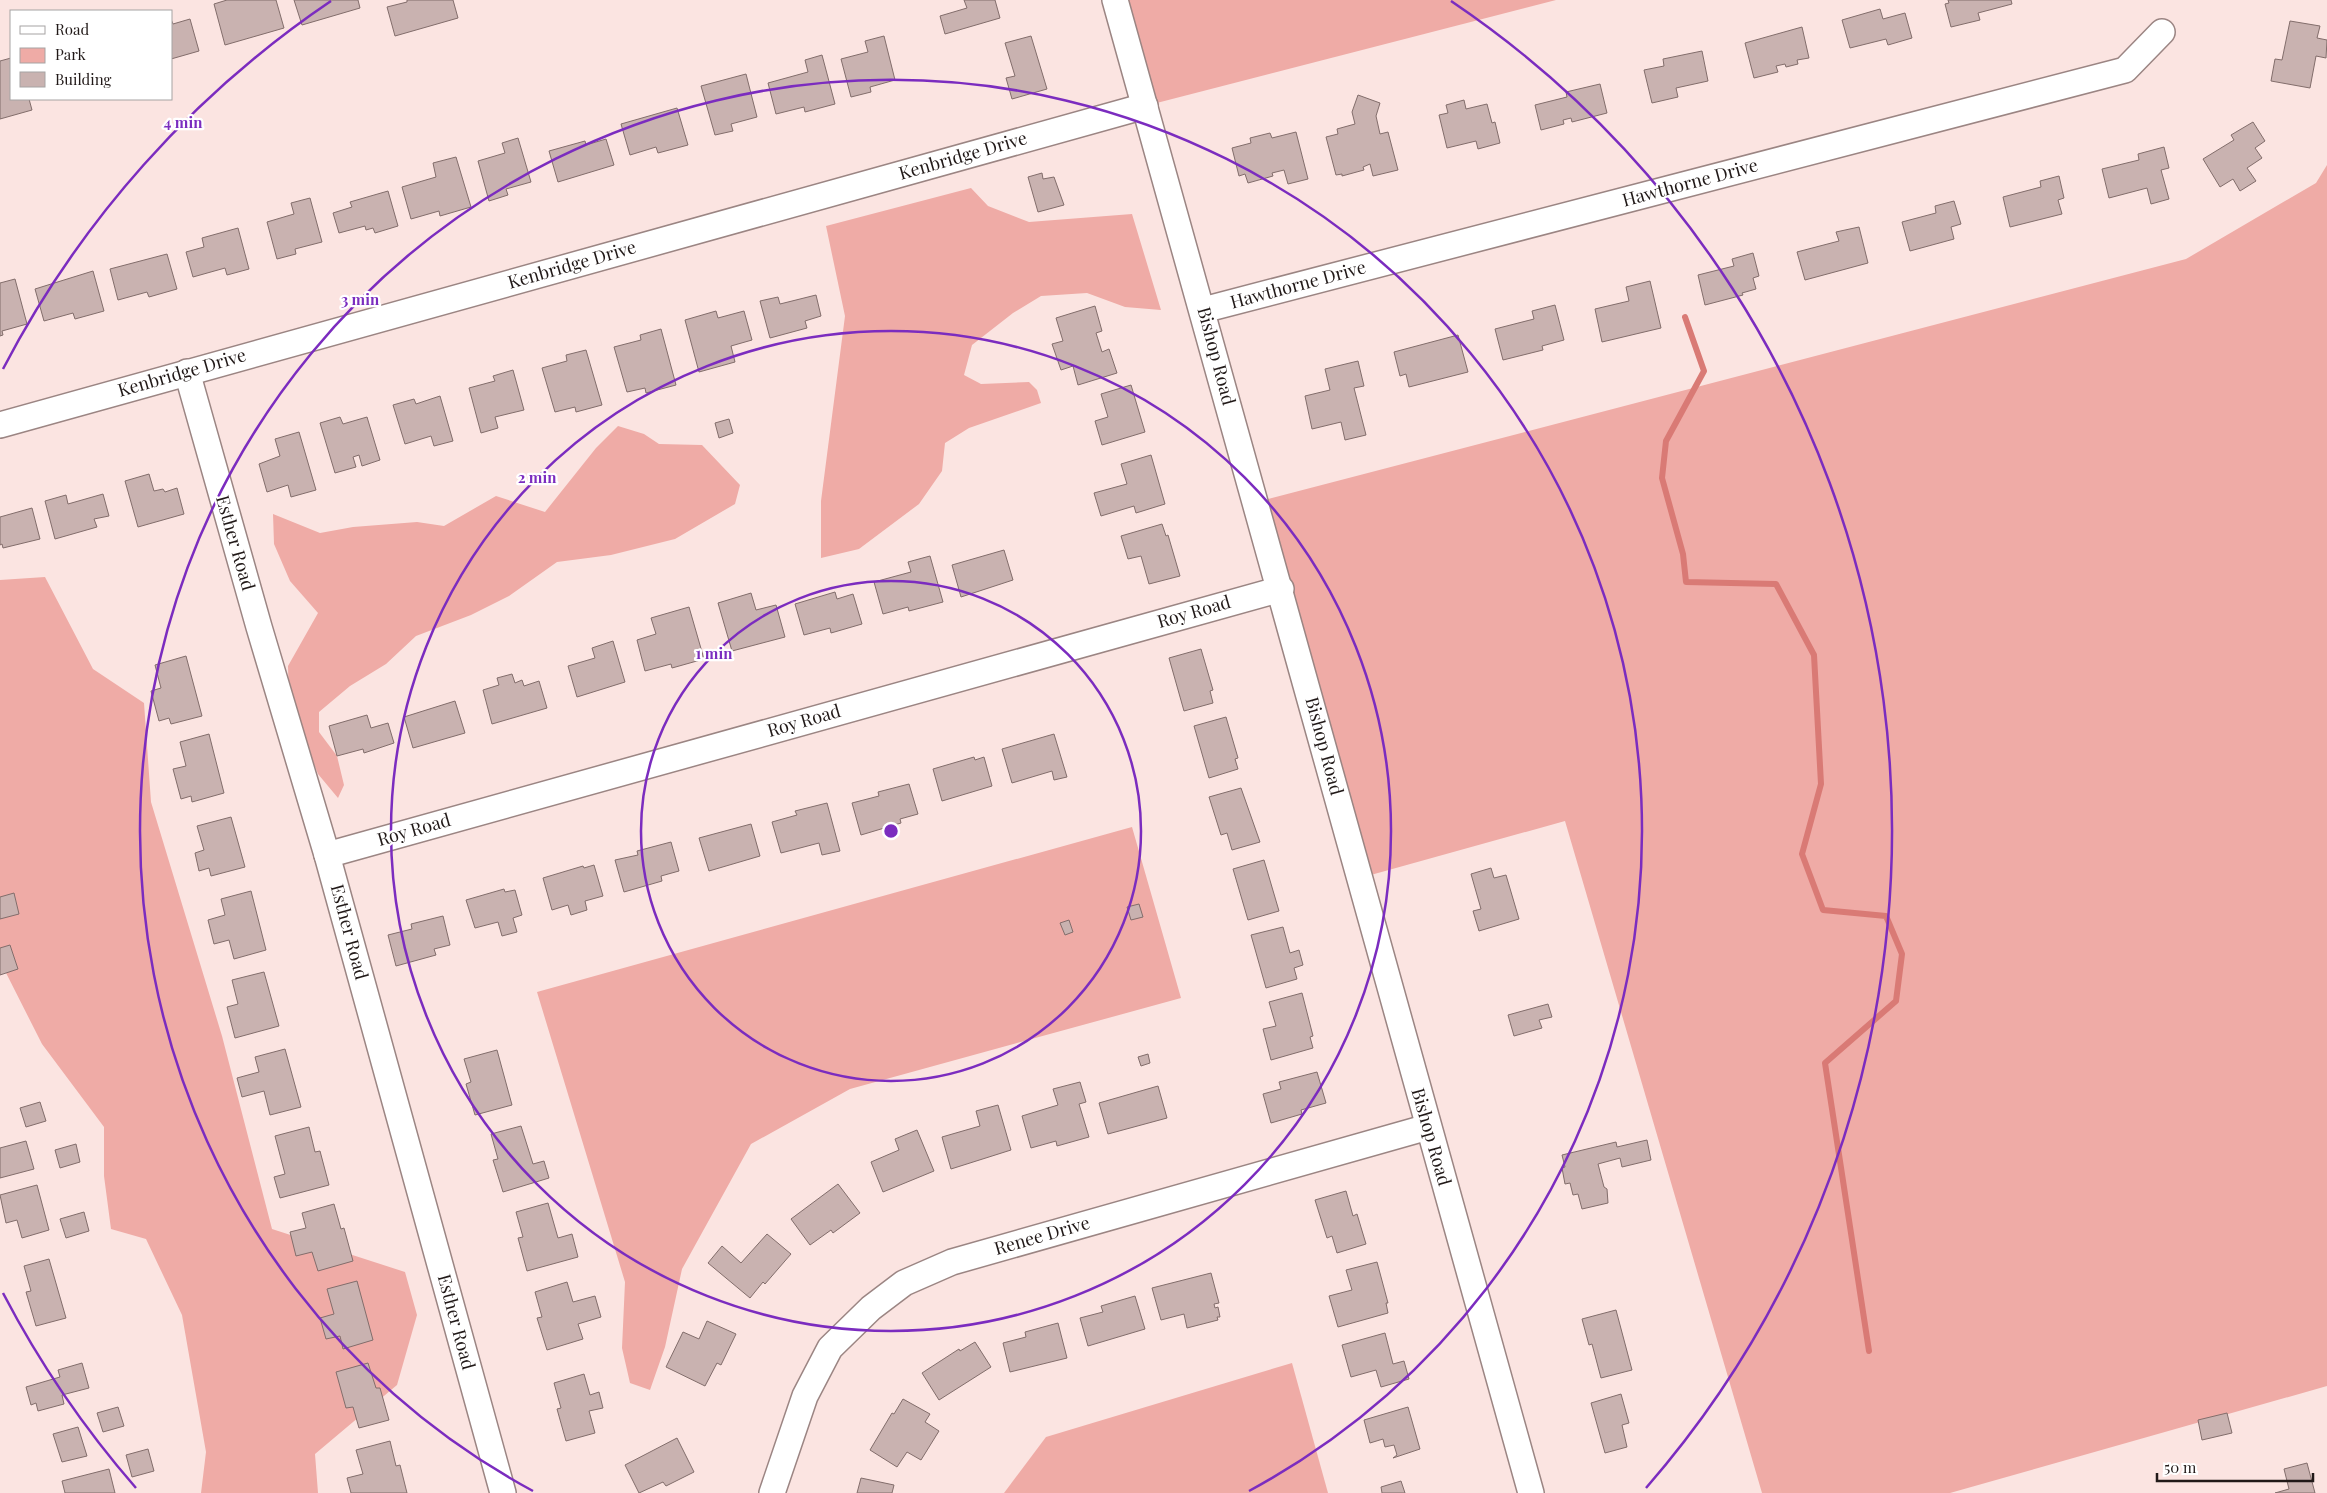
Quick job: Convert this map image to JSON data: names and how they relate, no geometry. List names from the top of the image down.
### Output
{
  "streets": {
    "street": [
      "Kenbridge Drive",
      "Hawthorne Drive",
      "Bishop Road",
      "Esther Road",
      "Roy Road",
      "Renee Drive"
    ]
  },
  "crossings": [
    ["Kenbridge Drive", "Bishop Road"],
    ["Kenbridge Drive", "Esther Road"],
    ["Hawthorne Drive", "Bishop Road"],
    ["Bishop Road", "Roy Road"],
    ["Bishop Road", "Renee Drive"],
    ["Esther Road", "Roy Road"]
  ],
  "legend": ["Road", "Park", "Building"],
  "scale_bar": "50 m",
  "rings": [
    "4 min",
    "3 min",
    "2 min",
    "1 min"
  ]
}
